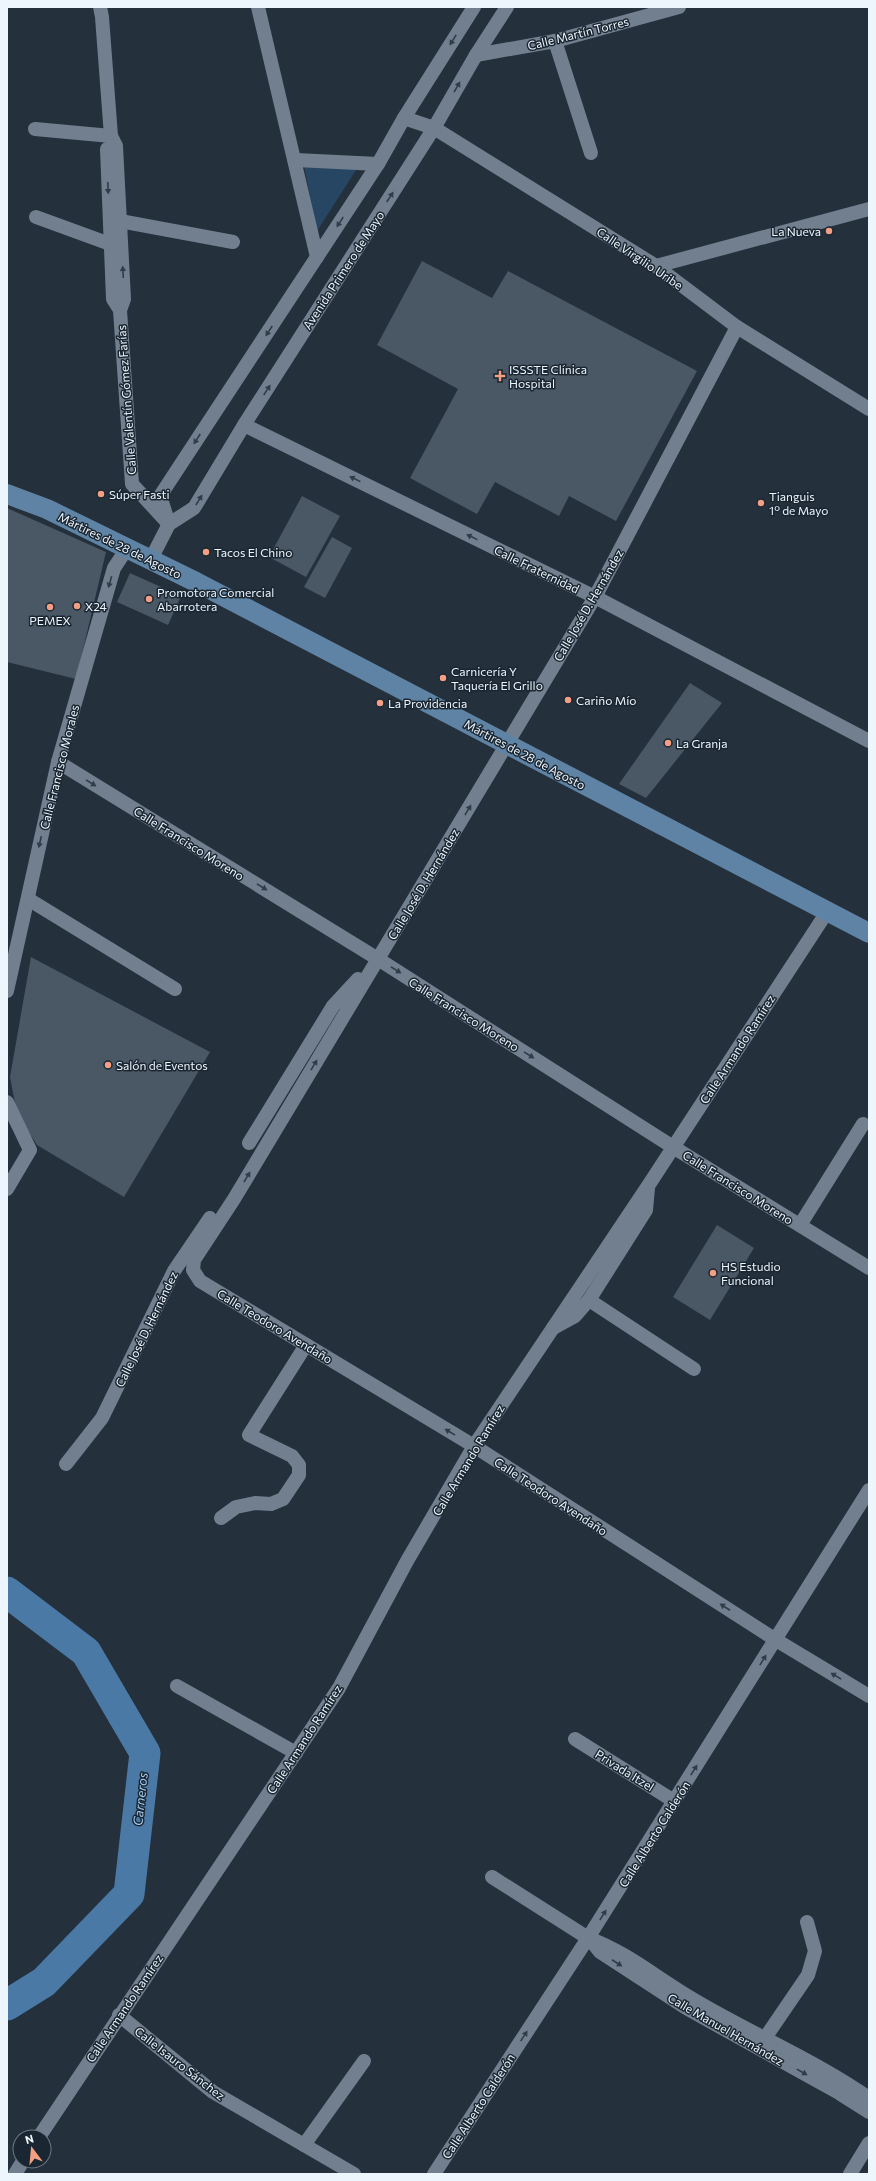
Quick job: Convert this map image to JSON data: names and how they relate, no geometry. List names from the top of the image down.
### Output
{
  "streets": {
    "main road": ["Mártires de 28 de Agosto"],
    "street": [
      "Calle Martín Torres",
      "Calle Virgilio Uribe",
      "Avenida Primero de Mayo",
      "Calle Valentín Gómez Farías",
      "Calle Fraternidad",
      "Calle José D. Hernández",
      "Calle Francisco Morales",
      "Calle Francisco Moreno",
      "Calle Armando Ramírez",
      "Calle Teodoro Avendaño",
      "Privada Itzel",
      "Calle Alberto Calderón",
      "Calle Manuel Hernández",
      "Calle Isauro Sánchez"
    ]
  },
  "crossings": [
    ["Calle Martín Torres", "Avenida Primero de Mayo"],
    ["Calle Virgilio Uribe", "Avenida Primero de Mayo"],
    ["Calle Virgilio Uribe", "Calle José D. Hernández"],
    ["Avenida Primero de Mayo", "Calle Valentín Gómez Farías"],
    ["Avenida Primero de Mayo", "Calle Fraternidad"],
    ["Mártires de 28 de Agosto", "Calle José D. Hernández"],
    ["Mártires de 28 de Agosto", "Calle Francisco Morales"],
    ["Mártires de 28 de Agosto", "Calle Armando Ramírez"],
    ["Calle Fraternidad", "Calle José D. Hernández"],
    ["Calle José D. Hernández", "Calle Francisco Moreno"],
    ["Calle José D. Hernández", "Calle Teodoro Avendaño"],
    ["Calle Francisco Morales", "Calle Francisco Moreno"],
    ["Calle Francisco Moreno", "Calle Armando Ramírez"],
    ["Calle Armando Ramírez", "Calle Teodoro Avendaño"],
    ["Calle Armando Ramírez", "Calle Isauro Sánchez"],
    ["Calle Teodoro Avendaño", "Calle Alberto Calderón"],
    ["Privada Itzel", "Calle Alberto Calderón"],
    ["Calle Alberto Calderón", "Calle Manuel Hernández"]
  ],
  "one_way": [
    "Calle Fraternidad",
    "Calle Francisco Morales",
    "Calle Francisco Moreno",
    "Calle Teodoro Avendaño",
    "Calle Alberto Calderón"
  ],
  "water": ["Carneros"],
  "places": {
    "other": [
      "La Nueva",
      "Súper Fasti",
      "Tianguis 1° de Mayo",
      "Tacos El Chino",
      "Promotora Comercial Abarrotera",
      "X24",
      "PEMEX",
      "Carnicería Y Taquería El Grillo",
      "Cariño Mío",
      "La Providencia",
      "La Granja",
      "Salón de Eventos",
      "HS Estudio Funcional"
    ],
    "health": ["ISSSTE Clínica Hospital"]
  },
  "north": "top"
}
